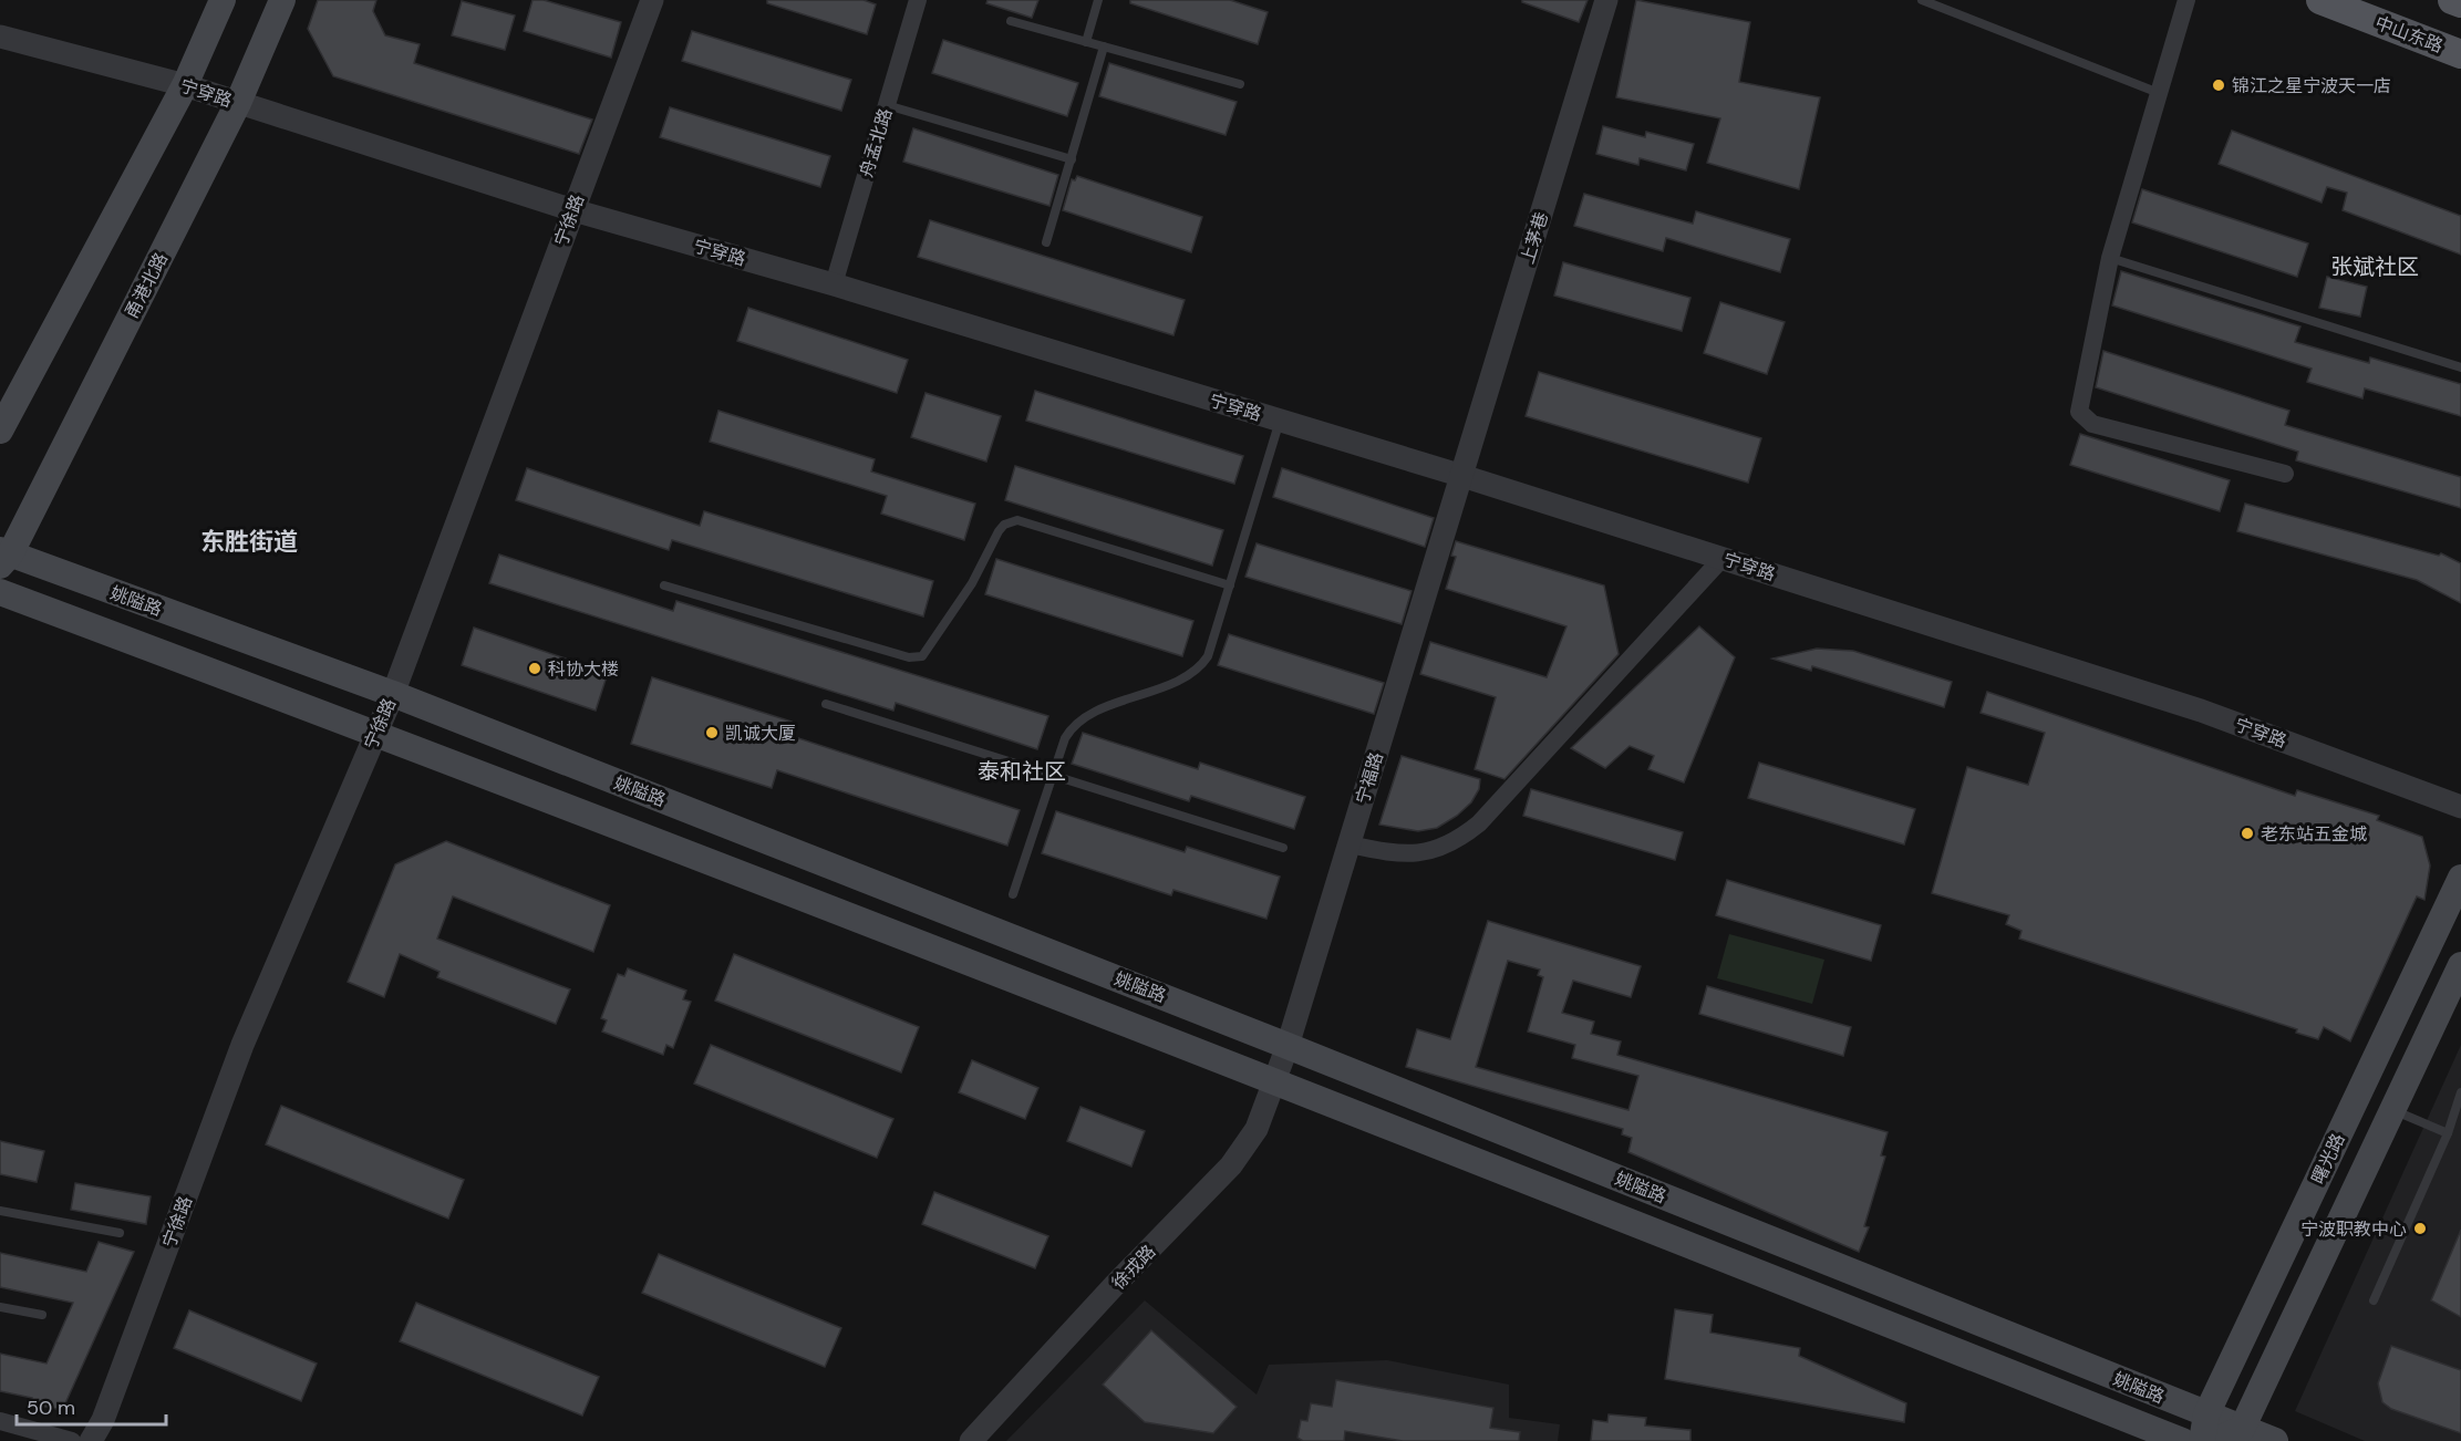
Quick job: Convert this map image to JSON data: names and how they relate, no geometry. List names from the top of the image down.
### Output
{
  "streets": {
    "main road": [
      "中山东路",
      "甬港北路",
      "姚隘路",
      "曙光路"
    ],
    "street": [
      "宁穿路",
      "舟孟北路",
      "宁徐路",
      "上茅巷",
      "宁福路",
      "徐戎路"
    ]
  },
  "crossings": [
    ["宁穿路", "舟孟北路"],
    ["宁穿路", "宁徐路"],
    ["宁穿路", "上茅巷"],
    ["宁穿路", "甬港北路"],
    ["宁穿路", "宁福路"],
    ["宁徐路", "姚隘路"],
    ["上茅巷", "宁福路"],
    ["甬港北路", "姚隘路"],
    ["姚隘路", "宁福路"],
    ["姚隘路", "曙光路"],
    ["姚隘路", "徐戎路"],
    ["宁福路", "徐戎路"]
  ],
  "districts": ["张斌社区", "东胜街道", "泰和社区"],
  "places": [
    "锦江之星宁波天一店",
    "科协大楼",
    "凯诚大厦",
    "老东站五金城",
    "宁波职教中心"
  ],
  "scale_bar": "50 m"
}
